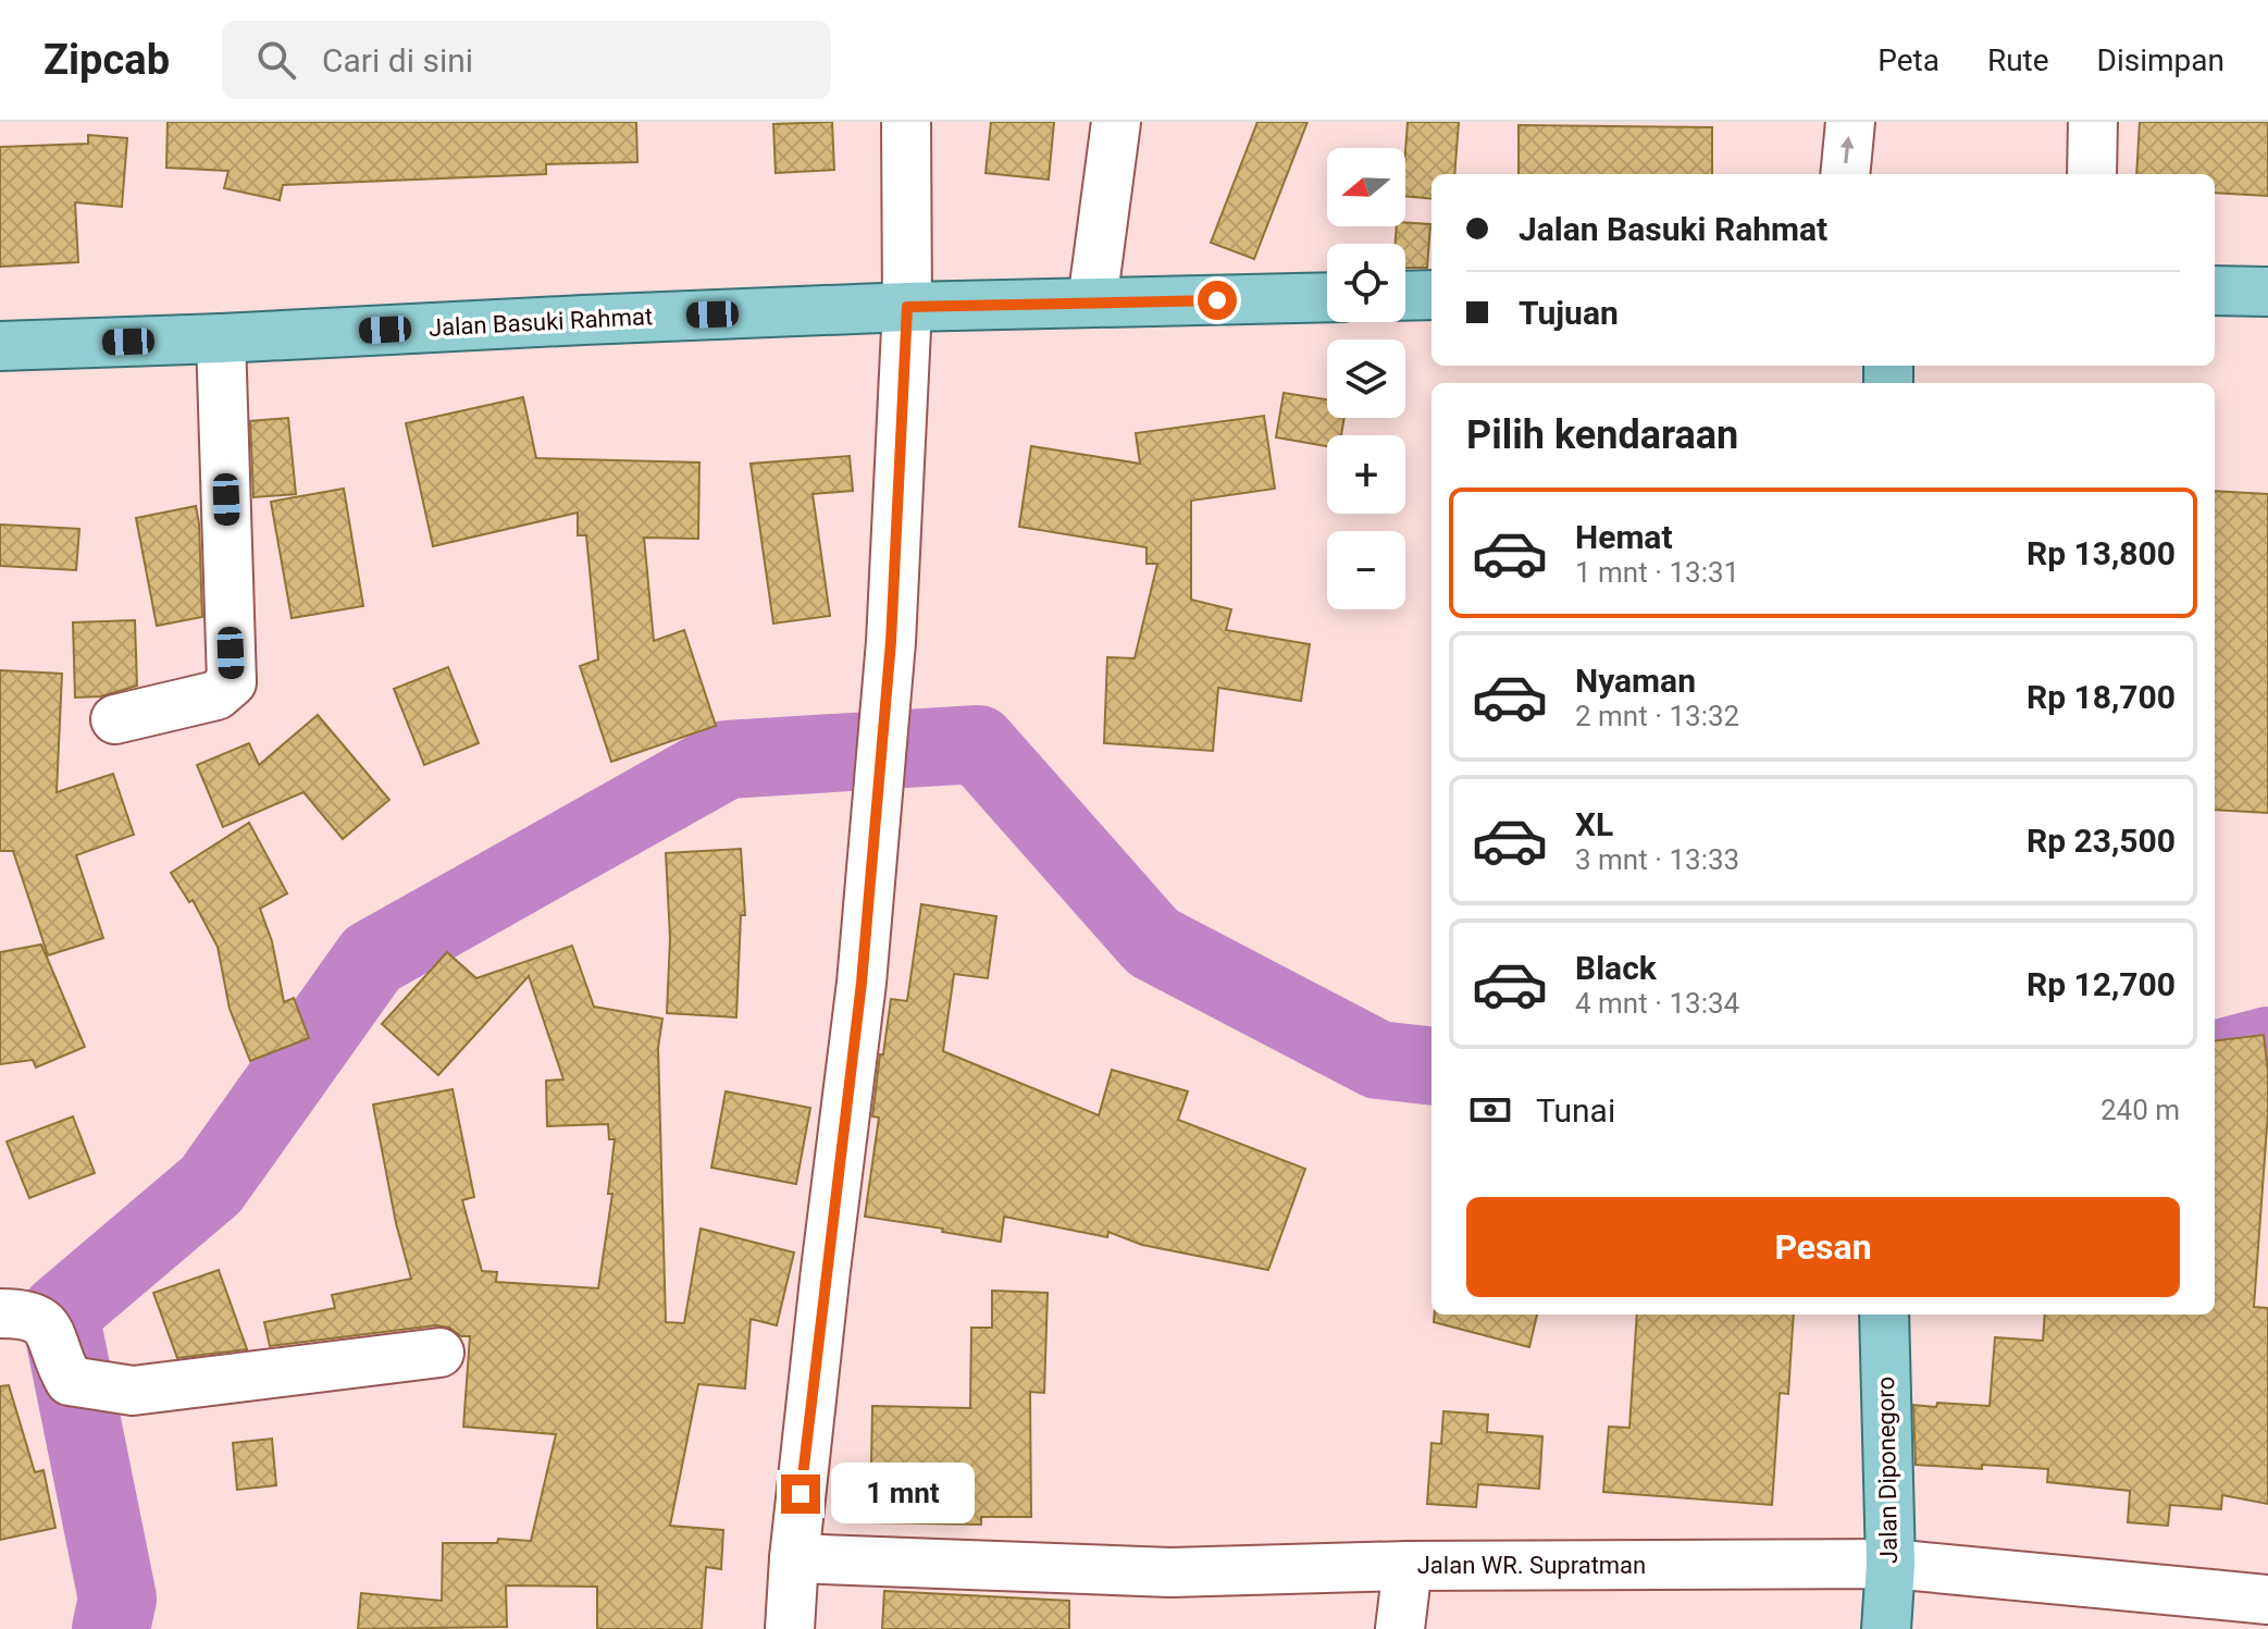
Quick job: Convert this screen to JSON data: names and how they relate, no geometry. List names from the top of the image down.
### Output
{
  "streets": {
    "main road": ["Jalan Basuki Rahmat", "Jalan Diponegoro"],
    "street": ["Jalan WR. Supratman"]
  },
  "crossings": [
    ["Jalan Diponegoro", "Jalan WR. Supratman"]
  ],
  "north": "left",
  "page": {
    "header": "Zipcab",
    "search": "Cari di sini",
    "nav": ["Peta", "Rute", "Disimpan"],
    "map_buttons": ["+", "−"],
    "banner": ["Jalan Basuki Rahmat", "Tujuan"],
    "heading": "Pilih kendaraan",
    "list": [
      {
        "name": "Hemat",
        "note": "1 mnt · 13:31",
        "value": "Rp 13,800"
      },
      {
        "name": "Nyaman",
        "note": "2 mnt · 13:32",
        "value": "Rp 18,700"
      },
      {
        "name": "XL",
        "note": "3 mnt · 13:33",
        "value": "Rp 23,500"
      },
      {
        "name": "Black",
        "note": "4 mnt · 13:34",
        "value": "Rp 12,700"
      }
    ],
    "pay": ["Tunai", "240 m"],
    "buttons": "Pesan",
    "bubble": "1 mnt"
  }
}
